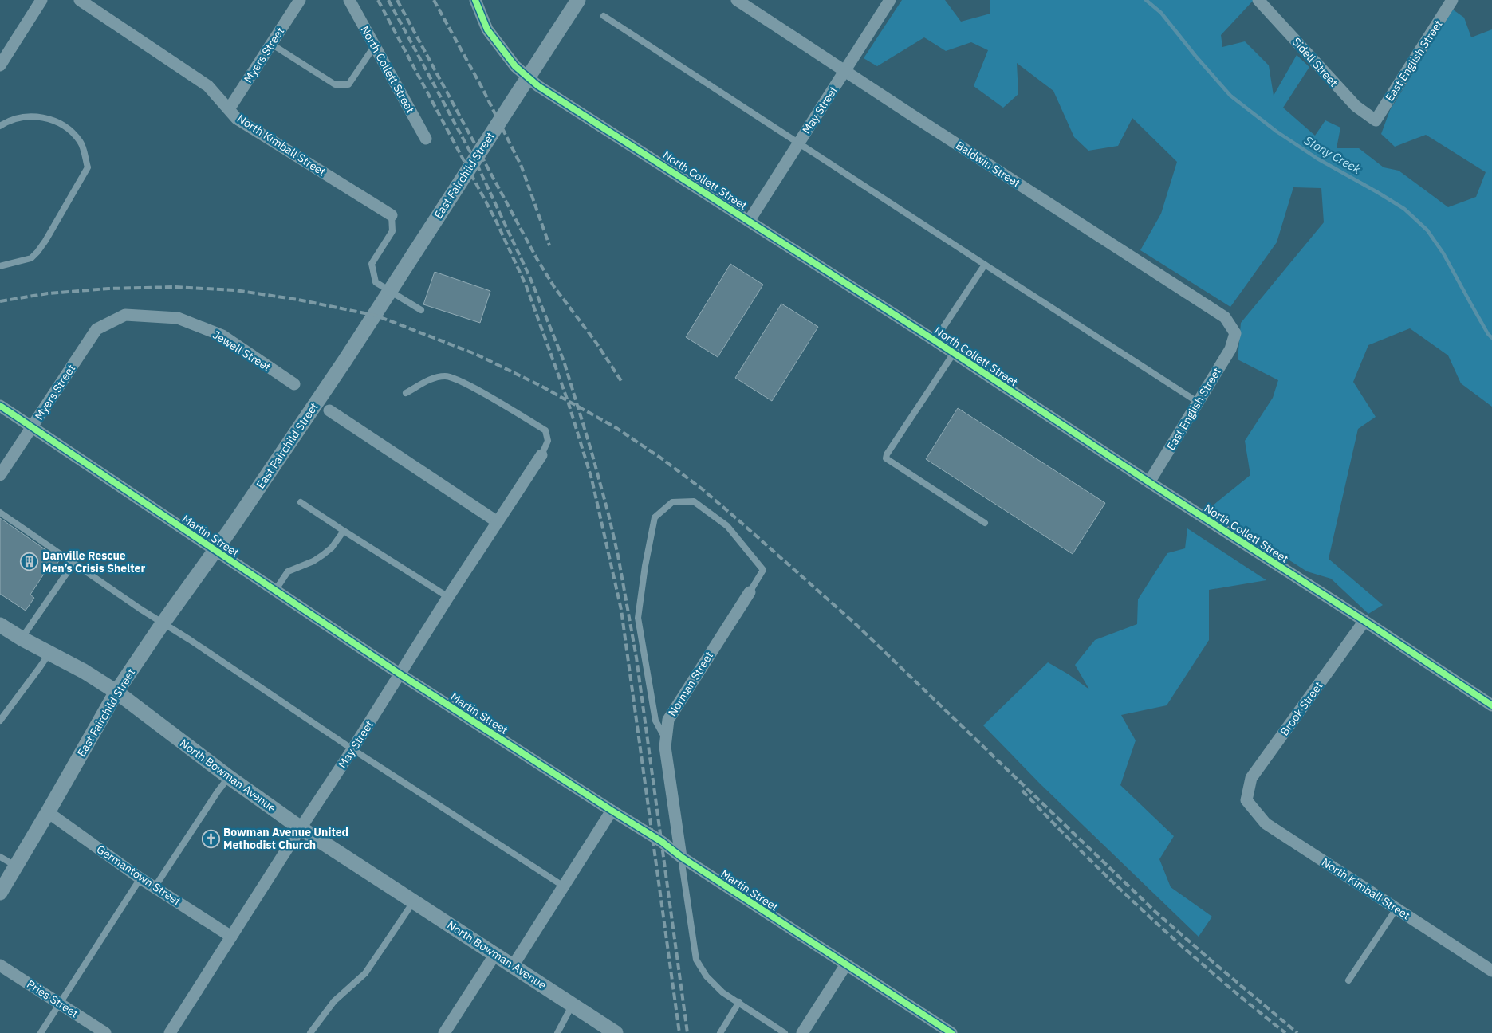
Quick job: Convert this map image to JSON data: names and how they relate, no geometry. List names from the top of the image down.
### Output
{
  "streets": {
    "street": [
      "Myers Street",
      "East English Street",
      "Sidell Street",
      "North Collett Street",
      "May Street",
      "North Kimball Street",
      "Baldwin Street",
      "East Fairchild Street",
      "Jewell Street",
      "Martin Street",
      "Norman Street",
      "Brook Street",
      "North Bowman Avenue",
      "Germantown Street",
      "Pries Street"
    ]
  },
  "crossings": [
    ["Myers Street", "North Kimball Street"],
    ["Myers Street", "Jewell Street"],
    ["Myers Street", "Martin Street"],
    ["East English Street", "Sidell Street"],
    ["East English Street", "North Collett Street"],
    ["East English Street", "Baldwin Street"],
    ["North Collett Street", "May Street"],
    ["North Collett Street", "Brook Street"],
    ["May Street", "Baldwin Street"],
    ["May Street", "Martin Street"],
    ["May Street", "North Bowman Avenue"],
    ["May Street", "Germantown Street"],
    ["North Kimball Street", "Brook Street"],
    ["East Fairchild Street", "Martin Street"],
    ["East Fairchild Street", "North Bowman Avenue"],
    ["East Fairchild Street", "Germantown Street"],
    ["Martin Street", "Norman Street"]
  ],
  "water": ["Stony Creek"],
  "places": {
    "building": ["Danville Rescue Men’s Crisis Shelter"],
    "church": ["Bowman Avenue United Methodist Church"]
  }
}
